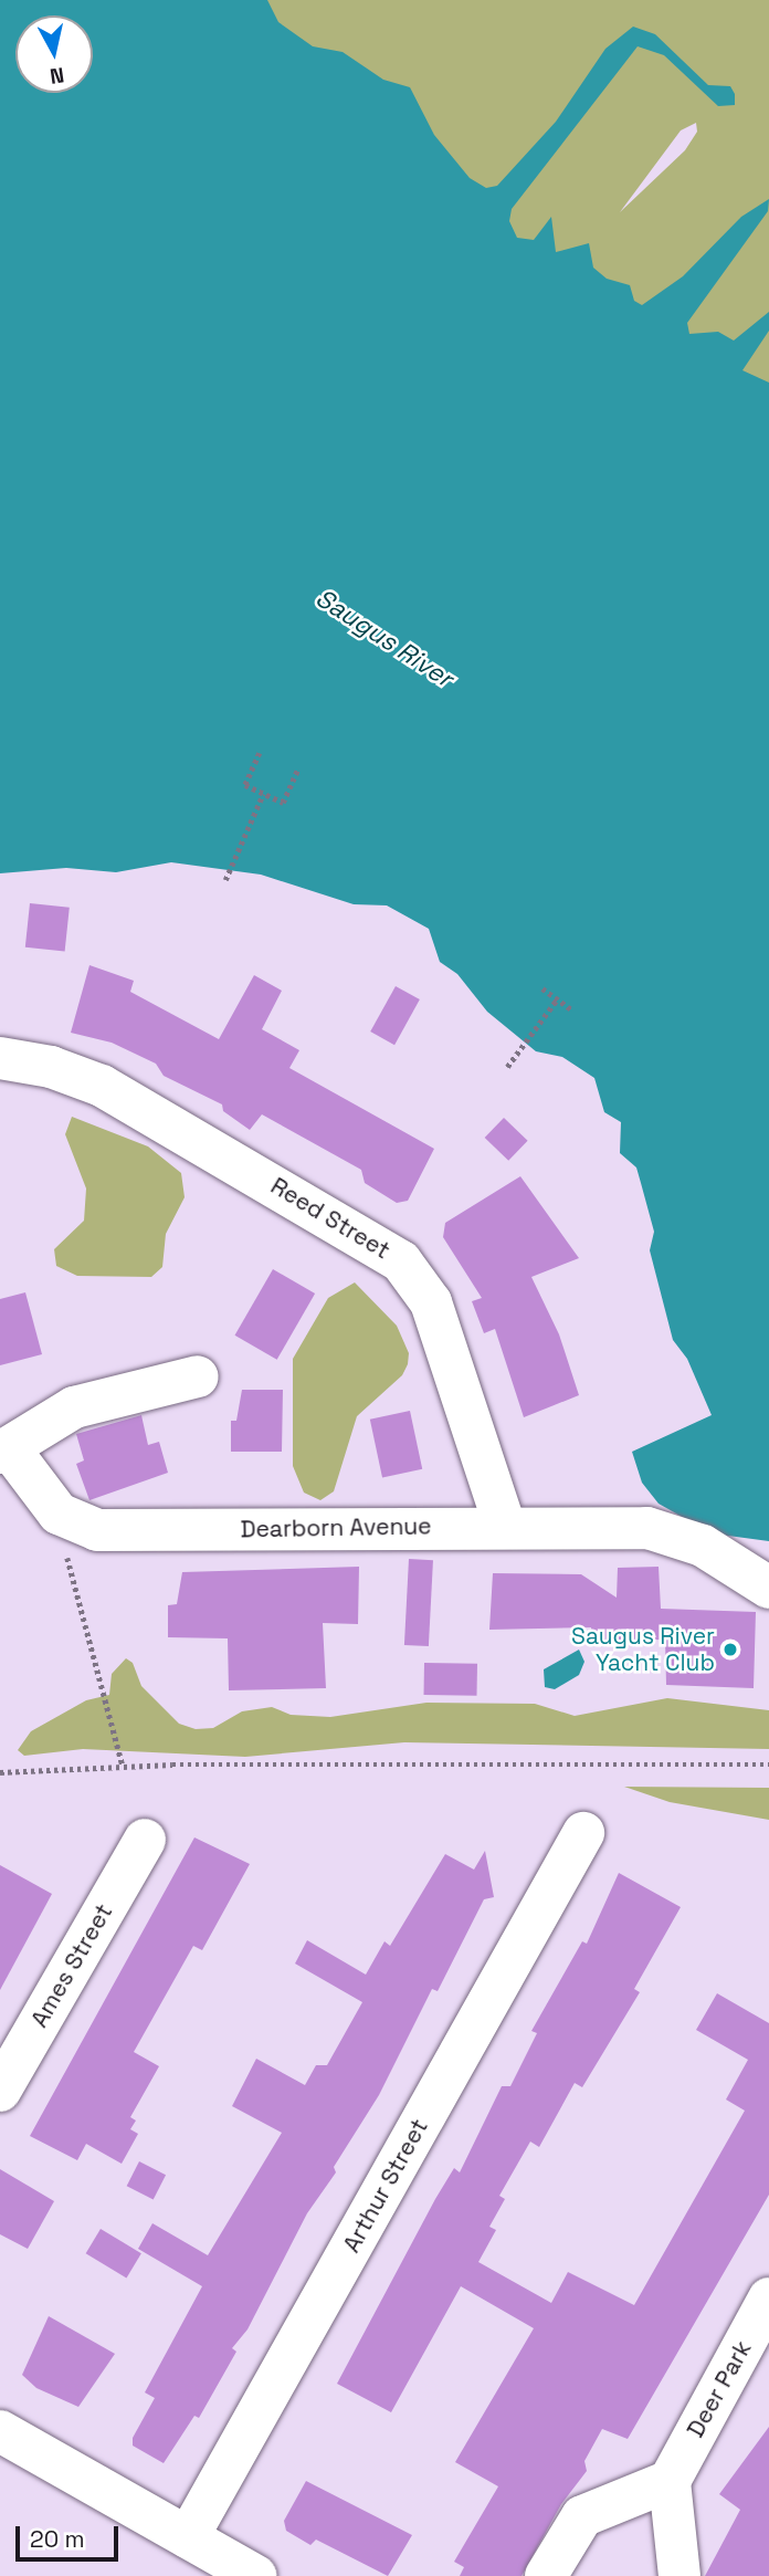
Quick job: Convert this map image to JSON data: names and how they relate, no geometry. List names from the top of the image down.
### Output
{
  "streets": {
    "street": [
      "Reed Street",
      "Dearborn Avenue",
      "Ames Street",
      "Arthur Street",
      "Deer Park"
    ]
  },
  "crossings": [
    ["Reed Street", "Dearborn Avenue"]
  ],
  "water": ["Saugus River"],
  "places": ["Saugus River Yacht Club"],
  "scale_bar": "20 m",
  "north": "bottom"
}
